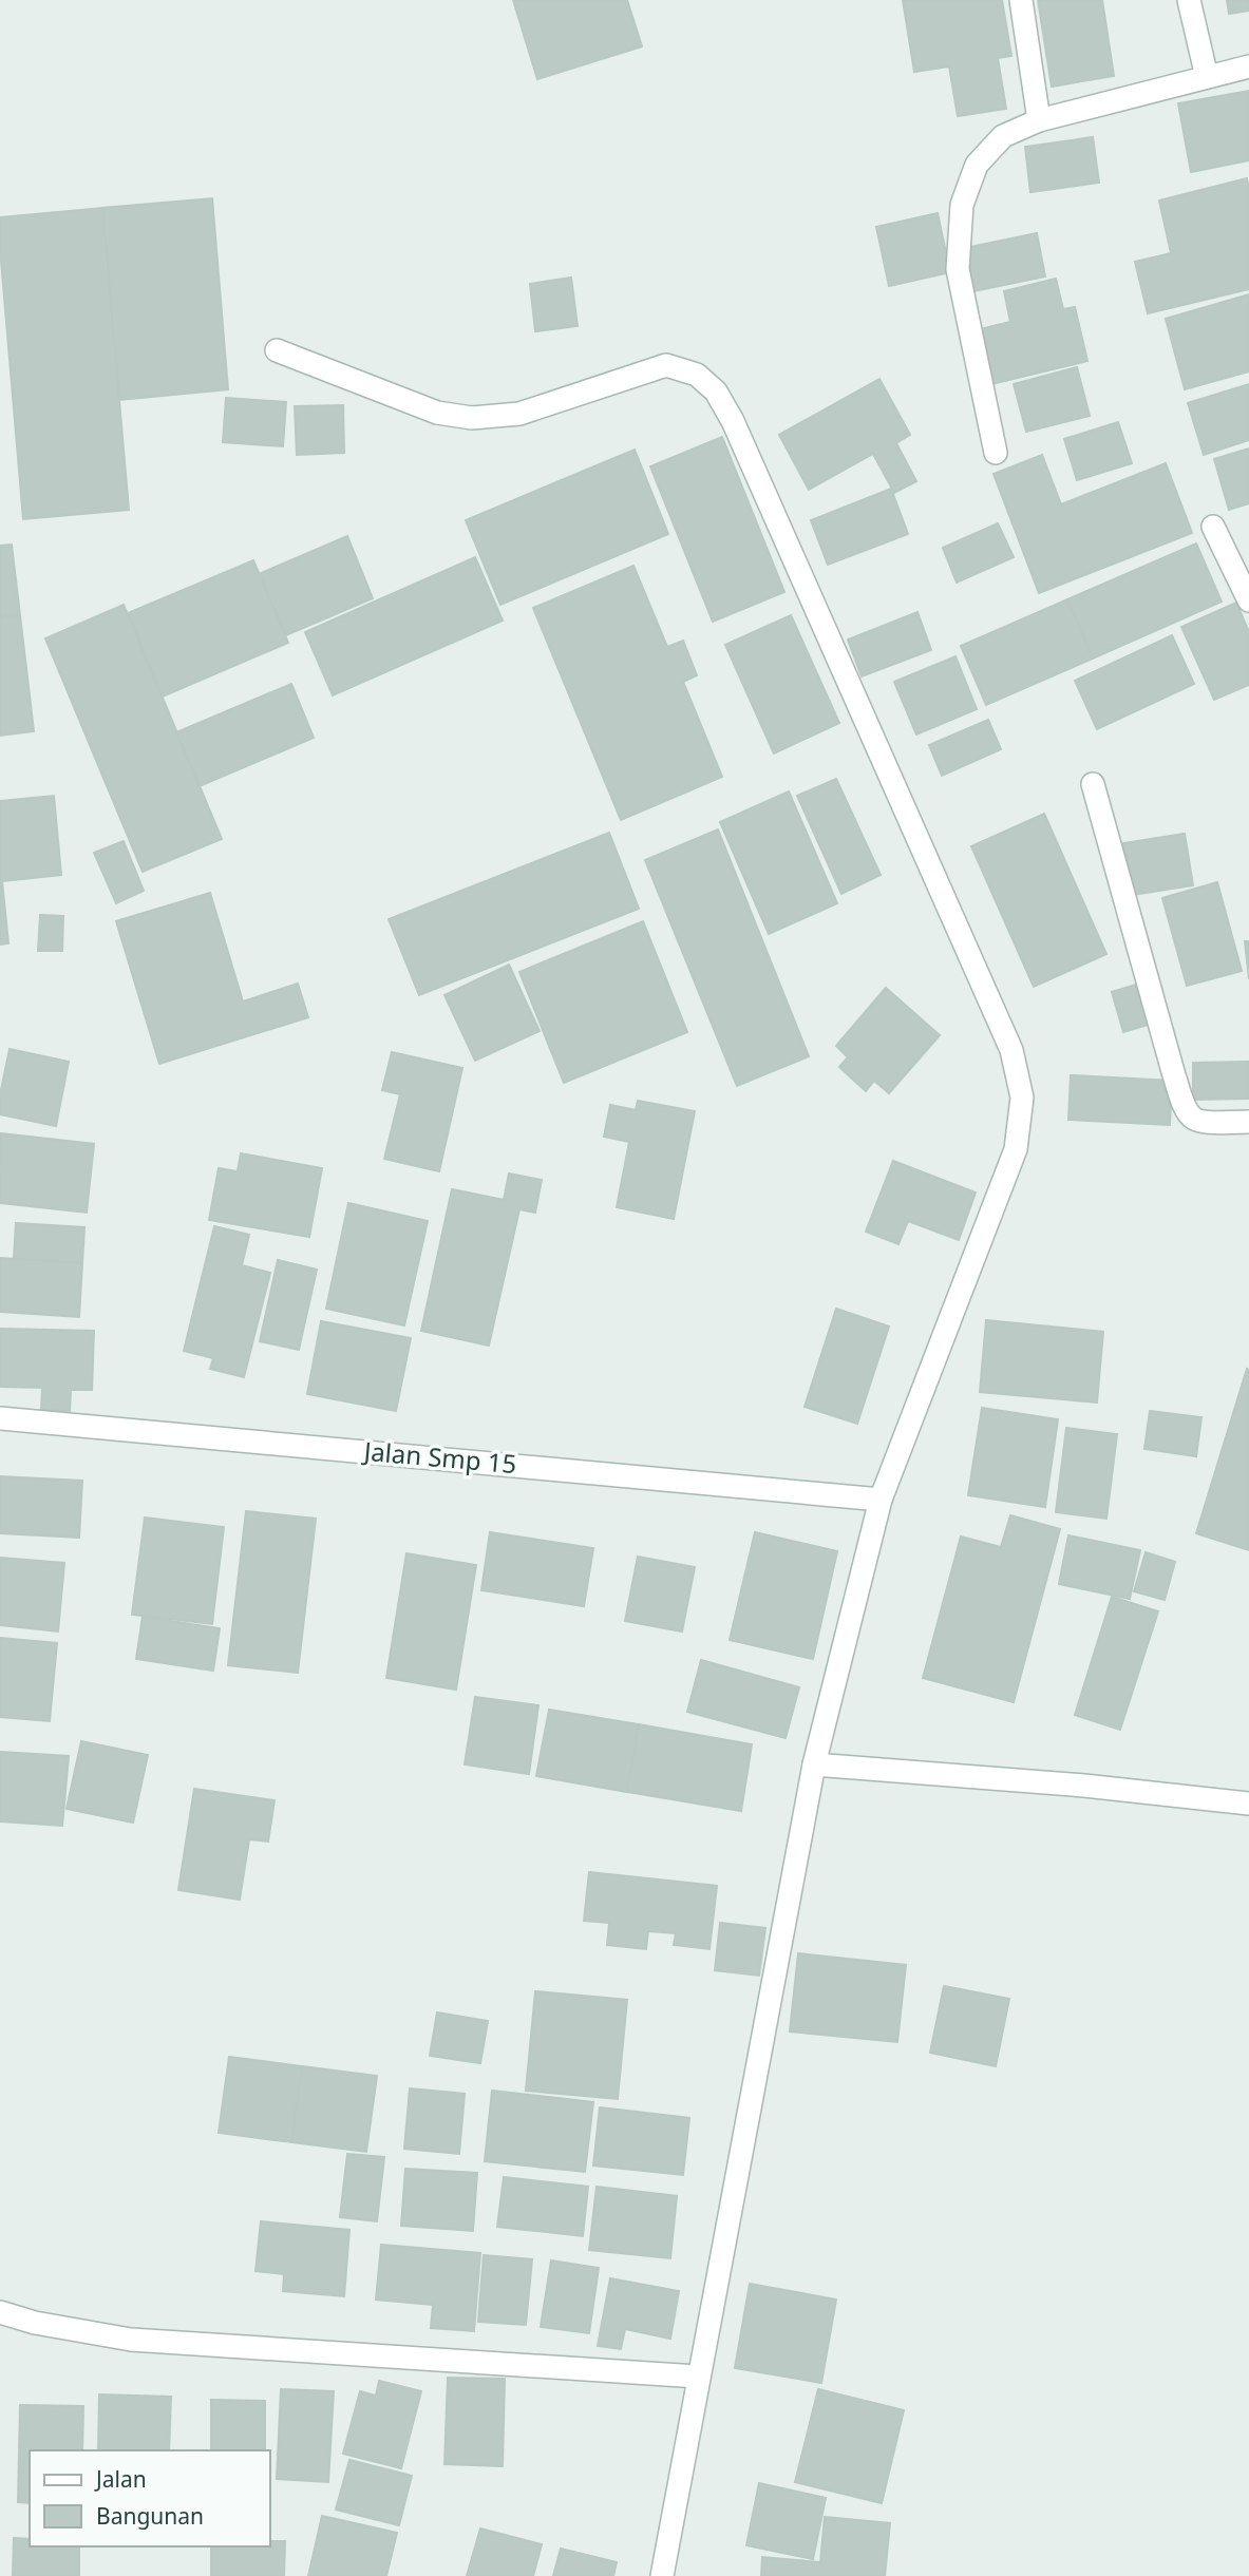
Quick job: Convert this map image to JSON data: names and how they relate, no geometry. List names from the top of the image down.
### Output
{
  "streets": {
    "street": ["Jalan Smp 15"]
  },
  "legend": ["Jalan", "Bangunan"]
}
